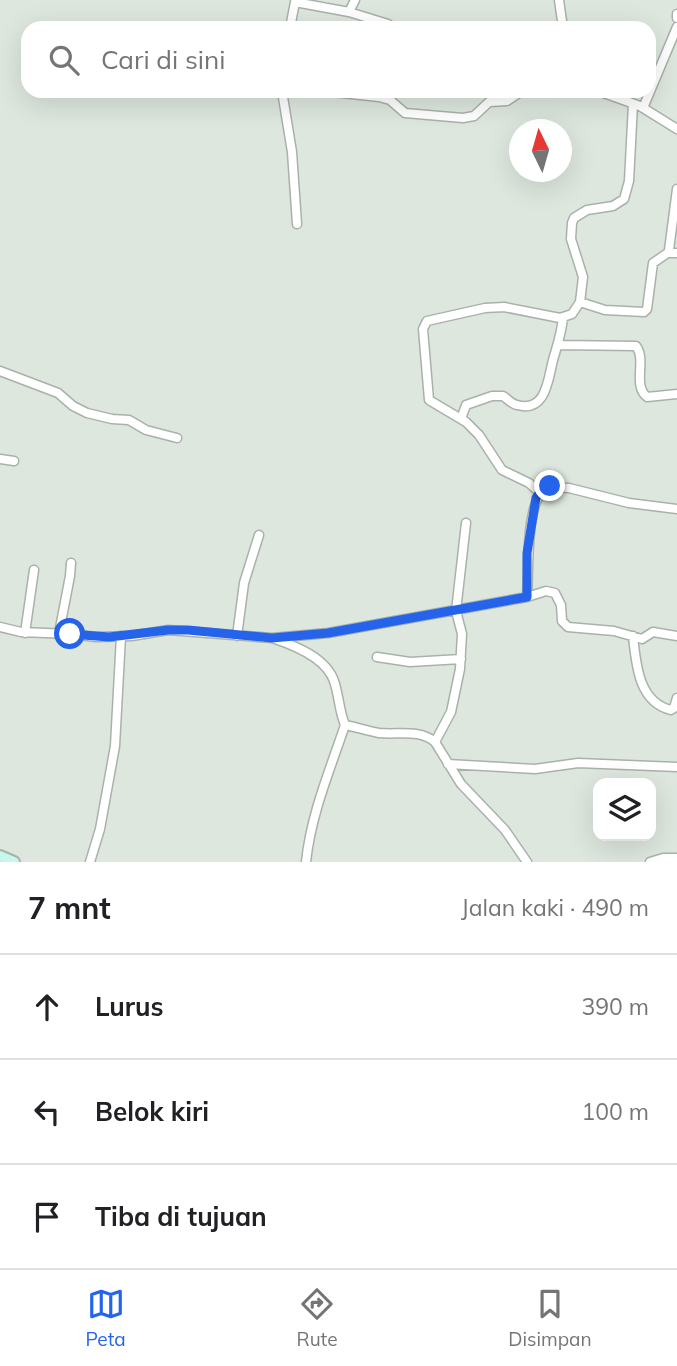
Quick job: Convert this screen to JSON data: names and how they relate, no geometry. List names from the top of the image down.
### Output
{
  "north": "top",
  "page": {
    "search": "Cari di sini",
    "heading": ["7 mnt", "Jalan kaki · 490 m"],
    "list": [
      ["Lurus", "390 m"],
      ["Belok kiri", "100 m"],
      "Tiba di tujuan"
    ],
    "nav": ["Peta", "Rute", "Disimpan"]
  }
}
